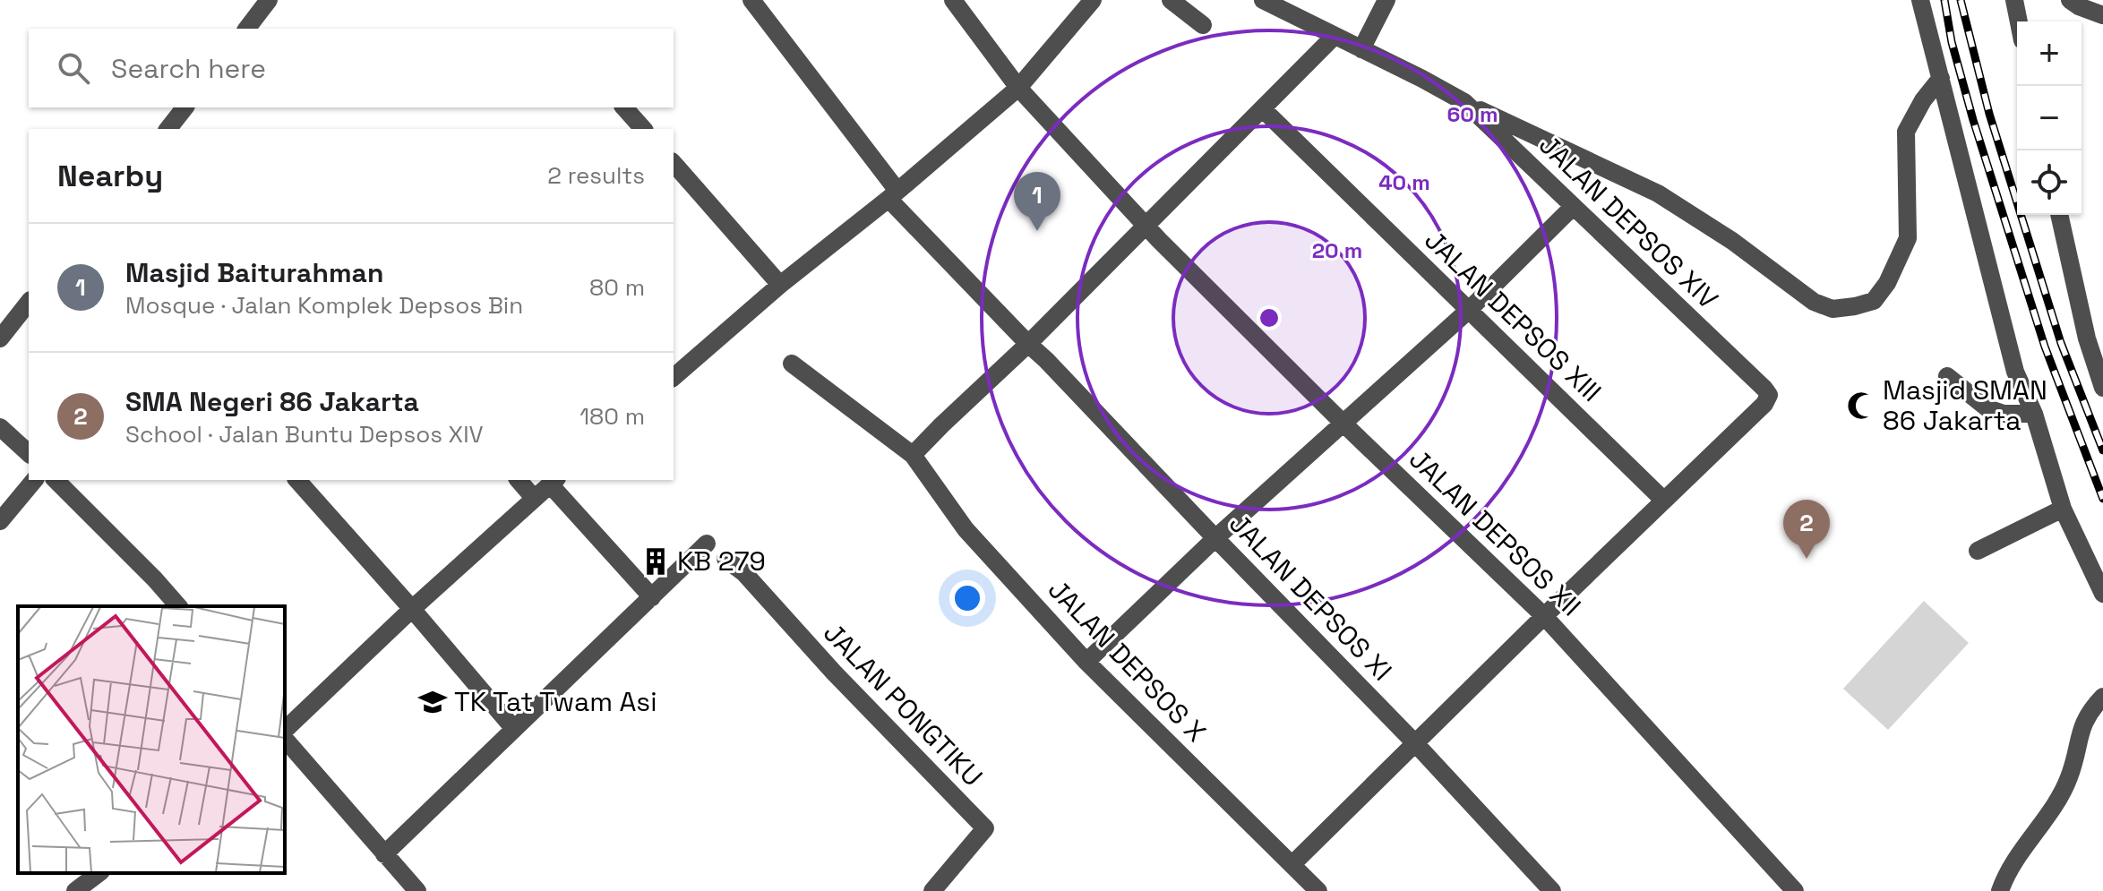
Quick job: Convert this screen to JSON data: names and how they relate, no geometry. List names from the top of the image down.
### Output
{
  "streets": {
    "street": [
      "JALAN DEPSOS XIV",
      "JALAN DEPSOS XIII",
      "JALAN DEPSOS XII",
      "JALAN DEPSOS XI",
      "JALAN DEPSOS X",
      "JALAN PONGTIKU"
    ]
  },
  "crossings": [
    ["JALAN DEPSOS XIV", "JALAN DEPSOS XIII"]
  ],
  "places": {
    "mosque": ["Masjid SMAN 86 Jakarta"],
    "building": ["KB 279"],
    "school or university": ["TK Tat Twam Asi"]
  },
  "page": {
    "map_buttons": ["+", "−"],
    "search": "Search here",
    "heading": ["Nearby", "2 results"],
    "pins": ["1", "2"],
    "list": [
      {
        "mark": "1",
        "name": "Masjid Baiturahman",
        "note": "Mosque · Jalan Komplek Depsos Bin",
        "value": "80 m"
      },
      {
        "mark": "2",
        "name": "SMA Negeri 86 Jakarta",
        "note": "School · Jalan Buntu Depsos XIV",
        "value": "180 m"
      }
    ]
  },
  "rings": ["60 m", "40 m", "20 m"]
}
